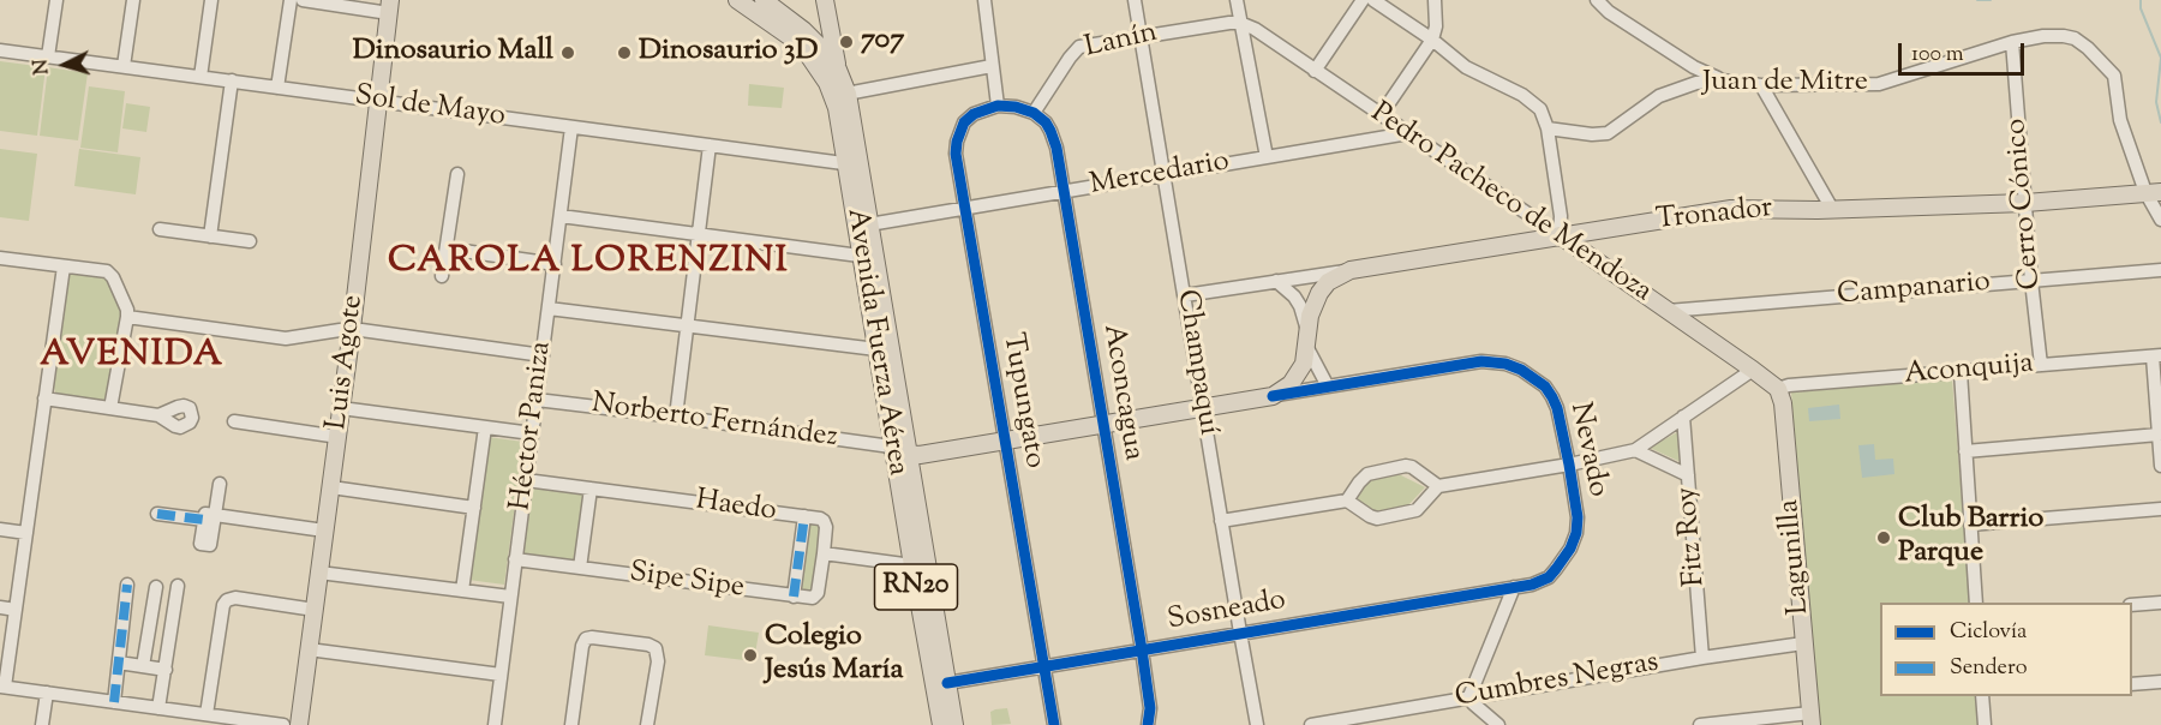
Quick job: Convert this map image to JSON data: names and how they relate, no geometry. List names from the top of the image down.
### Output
{
  "streets": {
    "main road": [
      "Pedro Pacheco de Mendoza",
      "Tronador",
      "Avenida Fuerza Aérea",
      "Luis Agote",
      "Lagunilla",
      "RN20"
    ],
    "street": [
      "Lanín",
      "Juan de Mitre",
      "Sol de Mayo",
      "Mercedario",
      "Cerro Cónico",
      "Campanario",
      "Champaquí",
      "Aconquija",
      "Aconcagua",
      "Tupungato",
      "Norberto Fernández",
      "Héctor Paniza",
      "Nevado",
      "Haedo",
      "Fitz Roy",
      "Sipe Sipe",
      "Sosneado",
      "Cumbres Negras"
    ]
  },
  "crossings": [
    ["Lanín", "Mercedario"],
    ["Lanín", "Pedro Pacheco de Mendoza"],
    ["Lanín", "Champaquí"],
    ["Lanín", "Aconcagua"],
    ["Lanín", "Tupungato"],
    ["Juan de Mitre", "Cerro Cónico"],
    ["Juan de Mitre", "Tronador"],
    ["Sol de Mayo", "Avenida Fuerza Aérea"],
    ["Sol de Mayo", "Luis Agote"],
    ["Sol de Mayo", "Héctor Paniza"],
    ["Mercedario", "Pedro Pacheco de Mendoza"],
    ["Mercedario", "Avenida Fuerza Aérea"],
    ["Mercedario", "Champaquí"],
    ["Mercedario", "Aconcagua"],
    ["Mercedario", "Tupungato"],
    ["Pedro Pacheco de Mendoza", "Tronador"],
    ["Pedro Pacheco de Mendoza", "Campanario"],
    ["Pedro Pacheco de Mendoza", "Aconquija"],
    ["Pedro Pacheco de Mendoza", "Lagunilla"],
    ["Cerro Cónico", "Tronador"],
    ["Cerro Cónico", "Campanario"],
    ["Cerro Cónico", "Aconquija"],
    ["Tronador", "Champaquí"],
    ["Avenida Fuerza Aérea", "Norberto Fernández"],
    ["Avenida Fuerza Aérea", "Sosneado"],
    ["Champaquí", "Sosneado"],
    ["Aconquija", "Lagunilla"],
    ["Aconcagua", "Tupungato"],
    ["Aconcagua", "Sosneado"],
    ["Tupungato", "Sosneado"],
    ["Norberto Fernández", "Héctor Paniza"],
    ["Héctor Paniza", "Haedo"],
    ["Héctor Paniza", "Sipe Sipe"],
    ["Nevado", "Sosneado"],
    ["Fitz Roy", "Cumbres Negras"],
    ["Lagunilla", "Cumbres Negras"]
  ],
  "districts": ["CAROLA LORENZINI", "AVENIDA"],
  "places": [
    "707",
    "Dinosaurio Mall",
    "Dinosaurio 3D",
    "Club Barrio Parque",
    "Colegio Jesús María"
  ],
  "legend": ["Ciclovía", "Sendero"],
  "scale_bar": "100 m",
  "north": "left"
}
